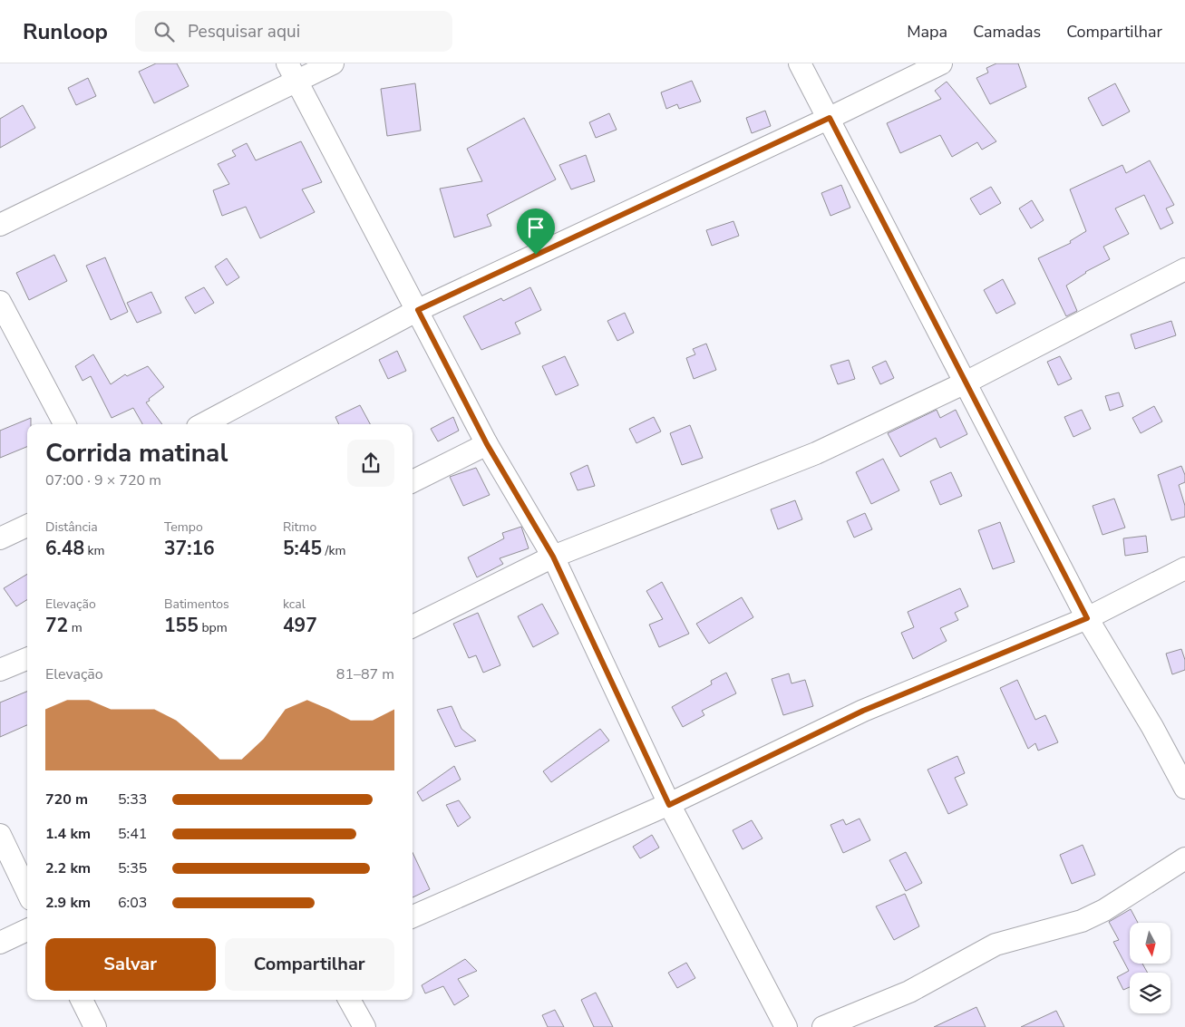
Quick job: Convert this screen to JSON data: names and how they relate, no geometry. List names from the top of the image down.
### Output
{
  "north": "bottom",
  "page": {
    "header": "Runloop",
    "search": "Pesquisar aqui",
    "nav": ["Mapa", "Camadas", "Compartilhar"],
    "heading": ["Corrida matinal", "07:00 · 9 × 720 m"],
    "stats": [
      ["Distância", "6.48 km"],
      ["Tempo", "37:16"],
      ["Ritmo", "5:45 /km"],
      ["Elevação", "72 m"],
      ["Batimentos", "155 bpm"],
      ["kcal", "497"]
    ],
    "chart": ["Elevação", "81–87 m"],
    "list": [
      {
        "name": "720 m",
        "note": "5:33"
      },
      {
        "name": "1.4 km",
        "note": "5:41"
      },
      {
        "name": "2.2 km",
        "note": "5:35"
      },
      {
        "name": "2.9 km",
        "note": "6:03"
      }
    ],
    "buttons": ["Salvar", "Compartilhar"]
  }
}
